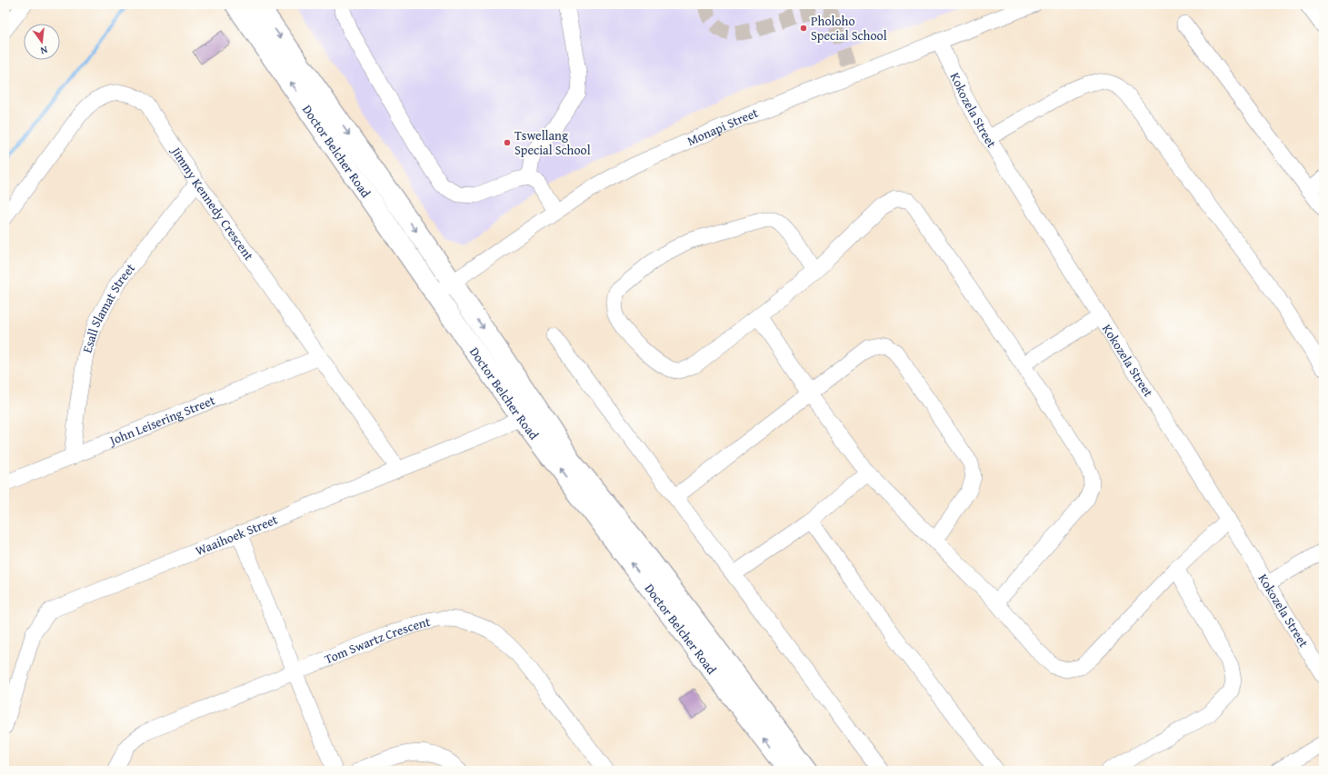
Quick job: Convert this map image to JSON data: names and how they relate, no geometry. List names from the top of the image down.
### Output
{
  "streets": {
    "main road": ["Doctor Belcher Road"],
    "street": [
      "Kokozela Street",
      "Monapi Street",
      "Jimmy Kennedy Crescent",
      "Esall Slamat Street",
      "John Leisering Street",
      "Waaihoek Street",
      "Tom Swartz Crescent"
    ]
  },
  "crossings": [
    ["Kokozela Street", "Monapi Street"],
    ["Monapi Street", "Doctor Belcher Road"],
    ["Doctor Belcher Road", "Waaihoek Street"],
    ["Jimmy Kennedy Crescent", "Esall Slamat Street"],
    ["Jimmy Kennedy Crescent", "John Leisering Street"],
    ["Jimmy Kennedy Crescent", "Waaihoek Street"],
    ["Esall Slamat Street", "John Leisering Street"]
  ],
  "places": ["Pholoho Special School", "Tswellang Special School"],
  "north": "bottom"
}
